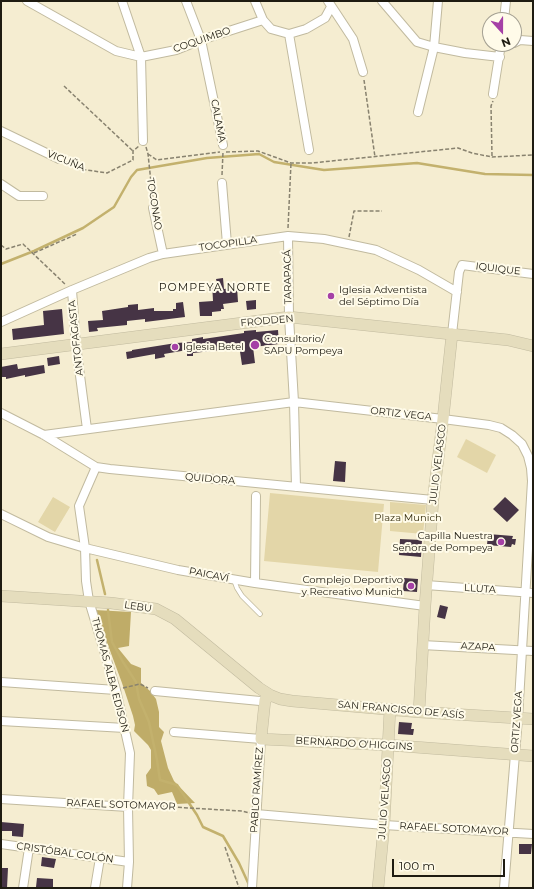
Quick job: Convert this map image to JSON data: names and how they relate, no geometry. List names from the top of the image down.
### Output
{
  "streets": {
    "main road": [
      "FRODDEN",
      "JULIO VELASCO",
      "LEBU",
      "SAN FRANCISCO DE ASÍS",
      "BERNARDO O'HIGGINS",
      "PABLO RAMÍREZ"
    ],
    "street": [
      "COQUIMBO",
      "CALAMA",
      "VICUÑA",
      "TOCONAO",
      "TOCOPILLA",
      "IQUIQUE",
      "TARAPACÁ",
      "ANTOFAGASTA",
      "ORTIZ VEGA",
      "QUIDORA",
      "PAICAVÍ",
      "LLUTA",
      "AZAPA",
      "THOMAS ALBA EDISON",
      "RAFAEL SOTOMAYOR",
      "CRISTÓBAL COLÓN"
    ]
  },
  "crossings": [
    ["COQUIMBO", "CALAMA"],
    ["CALAMA", "TOCONAO"],
    ["TOCONAO", "TOCOPILLA"],
    ["TOCOPILLA", "TARAPACÁ"],
    ["TOCOPILLA", "ANTOFAGASTA"],
    ["TOCOPILLA", "JULIO VELASCO"],
    ["IQUIQUE", "JULIO VELASCO"],
    ["TARAPACÁ", "FRODDEN"],
    ["TARAPACÁ", "ORTIZ VEGA"],
    ["TARAPACÁ", "QUIDORA"],
    ["FRODDEN", "ANTOFAGASTA"],
    ["FRODDEN", "JULIO VELASCO"],
    ["ANTOFAGASTA", "ORTIZ VEGA"],
    ["ORTIZ VEGA", "JULIO VELASCO"],
    ["ORTIZ VEGA", "QUIDORA"],
    ["ORTIZ VEGA", "LLUTA"],
    ["ORTIZ VEGA", "AZAPA"],
    ["ORTIZ VEGA", "SAN FRANCISCO DE ASÍS"],
    ["ORTIZ VEGA", "BERNARDO O'HIGGINS"],
    ["ORTIZ VEGA", "RAFAEL SOTOMAYOR"],
    ["JULIO VELASCO", "QUIDORA"],
    ["JULIO VELASCO", "PAICAVÍ"],
    ["JULIO VELASCO", "LLUTA"],
    ["JULIO VELASCO", "AZAPA"],
    ["JULIO VELASCO", "SAN FRANCISCO DE ASÍS"],
    ["JULIO VELASCO", "BERNARDO O'HIGGINS"],
    ["JULIO VELASCO", "RAFAEL SOTOMAYOR"],
    ["QUIDORA", "THOMAS ALBA EDISON"],
    ["PAICAVÍ", "THOMAS ALBA EDISON"],
    ["LEBU", "THOMAS ALBA EDISON"],
    ["LEBU", "SAN FRANCISCO DE ASÍS"],
    ["LEBU", "PABLO RAMÍREZ"],
    ["THOMAS ALBA EDISON", "RAFAEL SOTOMAYOR"],
    ["THOMAS ALBA EDISON", "CRISTÓBAL COLÓN"],
    ["SAN FRANCISCO DE ASÍS", "PABLO RAMÍREZ"],
    ["BERNARDO O'HIGGINS", "PABLO RAMÍREZ"],
    ["PABLO RAMÍREZ", "RAFAEL SOTOMAYOR"]
  ],
  "districts": ["POMPEYA NORTE"],
  "parks": ["Plaza Munich"],
  "places": [
    "Iglesia Adventista del Séptimo Día",
    "Consultorio/ SAPU Pompeya",
    "Iglesia Betel",
    "Capilla Nuestra Señora de Pompeya",
    "Complejo Deportivo y Recreativo Munich"
  ],
  "scale_bar": "100 m",
  "north": "bottom"
}
